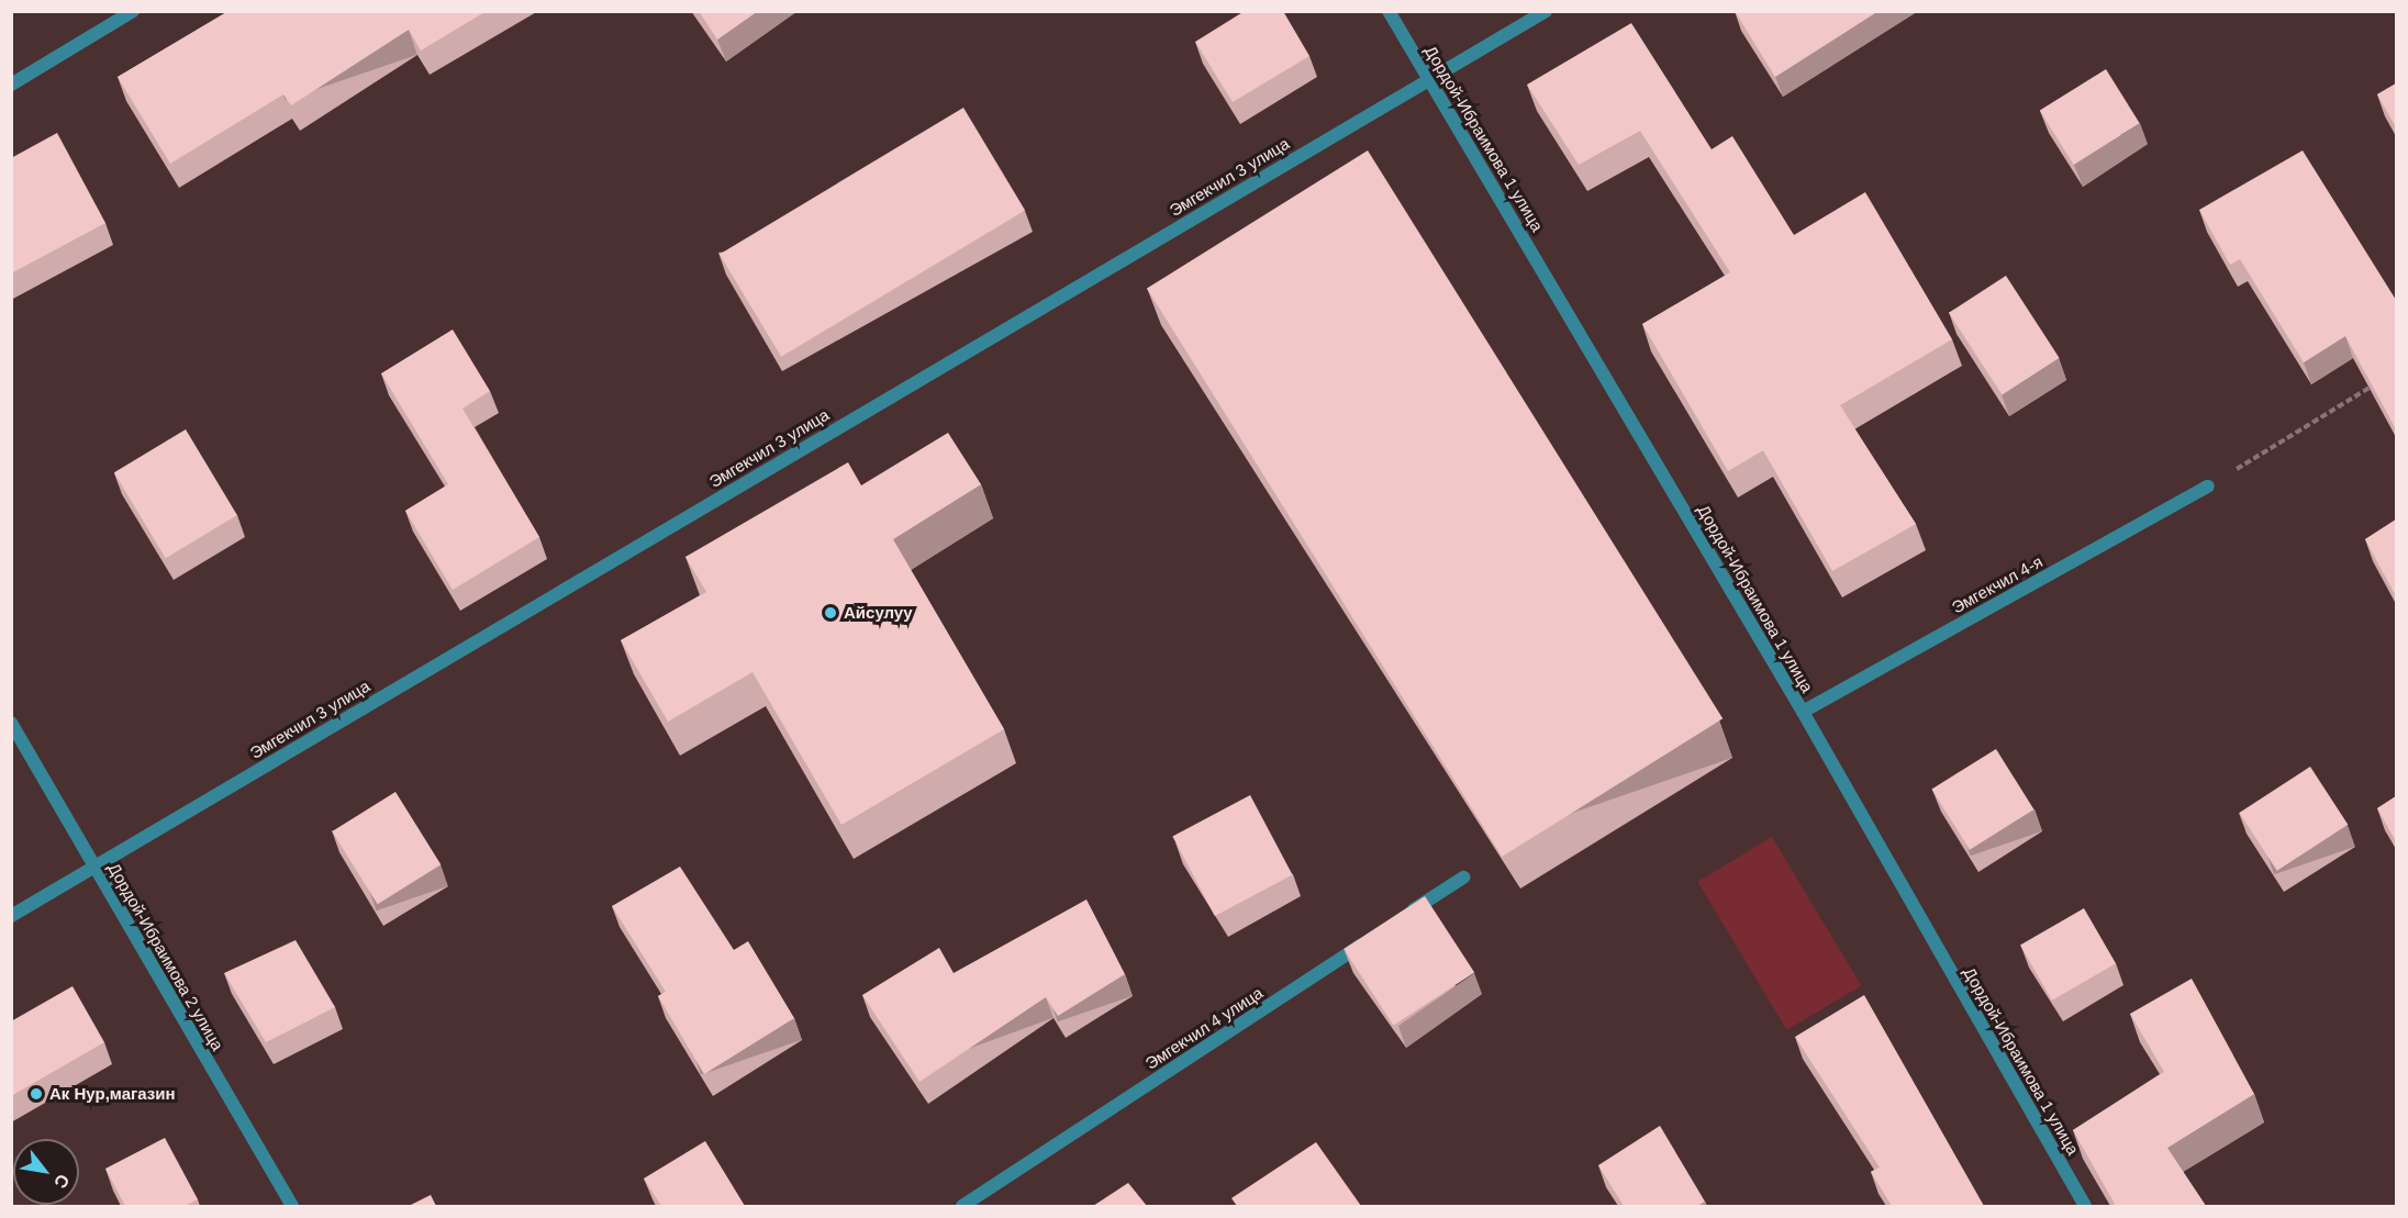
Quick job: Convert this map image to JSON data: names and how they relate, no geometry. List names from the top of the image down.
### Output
{
  "streets": {
    "street": [
      "Дордой-Ибраимова 1 улица",
      "Эмгекчил 3 улица",
      "Эмгекчил 4-я",
      "Дордой-Ибраимова 2 улица",
      "Эмгекчил 4 улица"
    ]
  },
  "crossings": [
    ["Дордой-Ибраимова 1 улица", "Эмгекчил 3 улица"],
    ["Дордой-Ибраимова 1 улица", "Эмгекчил 4-я"],
    ["Эмгекчил 3 улица", "Дордой-Ибраимова 2 улица"]
  ],
  "places": ["Айсулуу", "Ак Нур,магазин"],
  "north": "bottom right"
}
